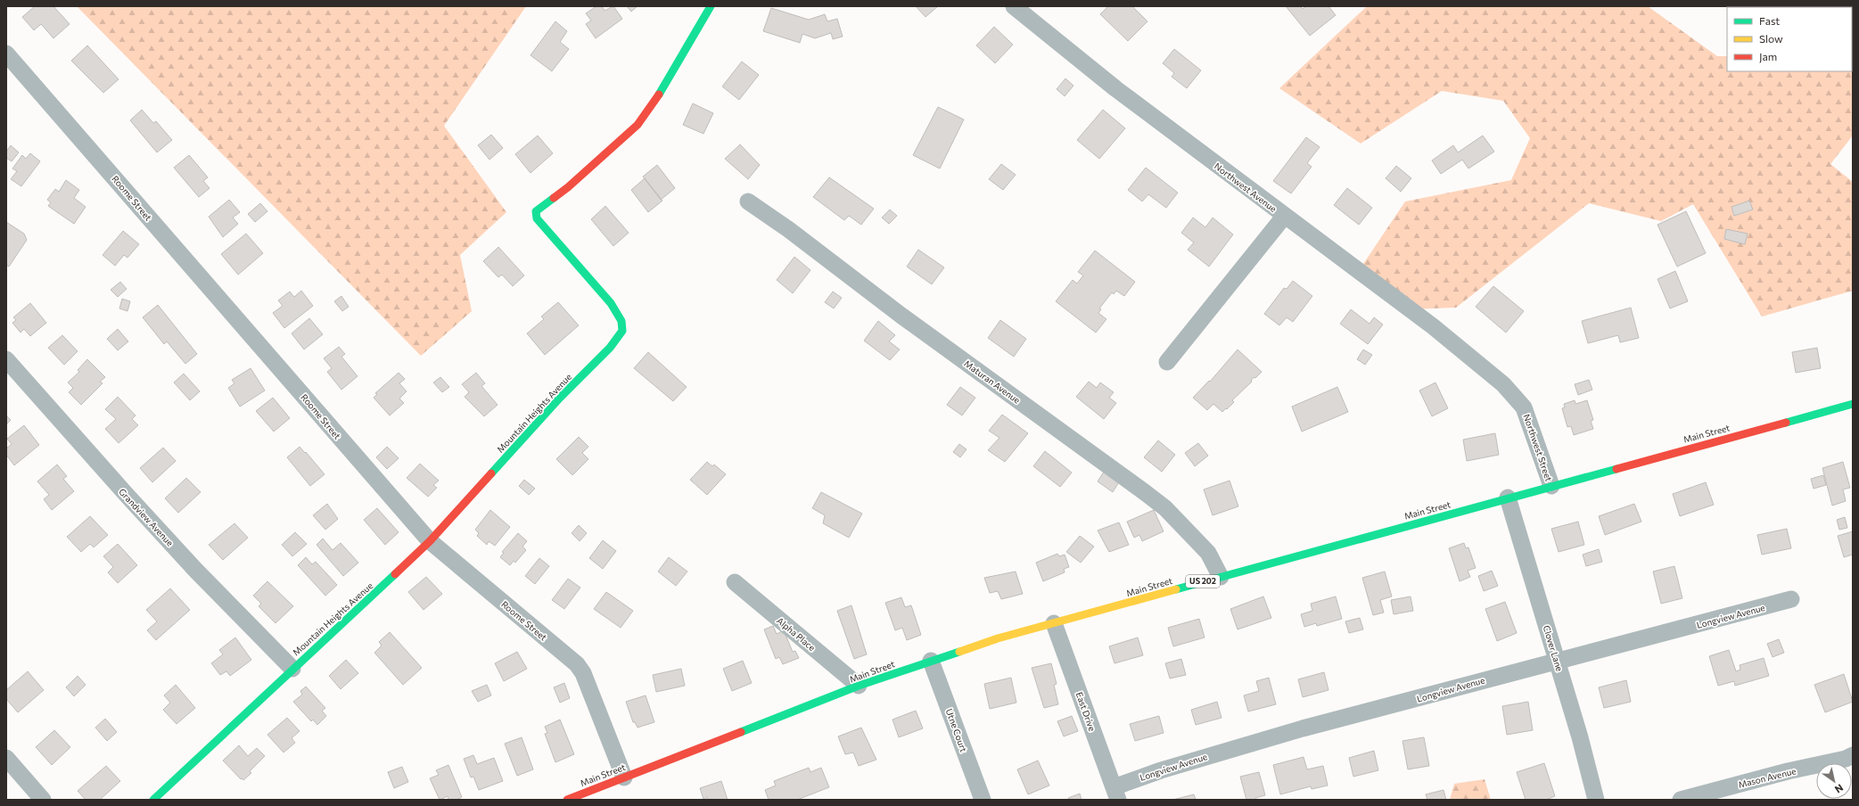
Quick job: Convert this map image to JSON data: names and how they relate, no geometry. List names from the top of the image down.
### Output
{
  "streets": {
    "main road": ["Mountain Heights Avenue", "Main Street", "US 202"],
    "street": [
      "Northwest Avenue",
      "Roome Street",
      "Maturan Avenue",
      "Northwest Street",
      "Grandview Avenue",
      "Longview Avenue",
      "Alpha Place",
      "Clover Lane",
      "East Drive",
      "Utne Court",
      "Mason Avenue"
    ]
  },
  "crossings": [
    ["Northwest Avenue", "Northwest Street"],
    ["Roome Street", "Mountain Heights Avenue"],
    ["Roome Street", "Main Street"],
    ["Maturan Avenue", "Main Street"],
    ["Mountain Heights Avenue", "Grandview Avenue"],
    ["Main Street", "Northwest Street"],
    ["Main Street", "Alpha Place"],
    ["Main Street", "Clover Lane"],
    ["Main Street", "East Drive"],
    ["Main Street", "Utne Court"],
    ["Longview Avenue", "Clover Lane"],
    ["Longview Avenue", "East Drive"]
  ],
  "legend": ["Fast", "Slow", "Jam"],
  "north": "bottom right"
}
